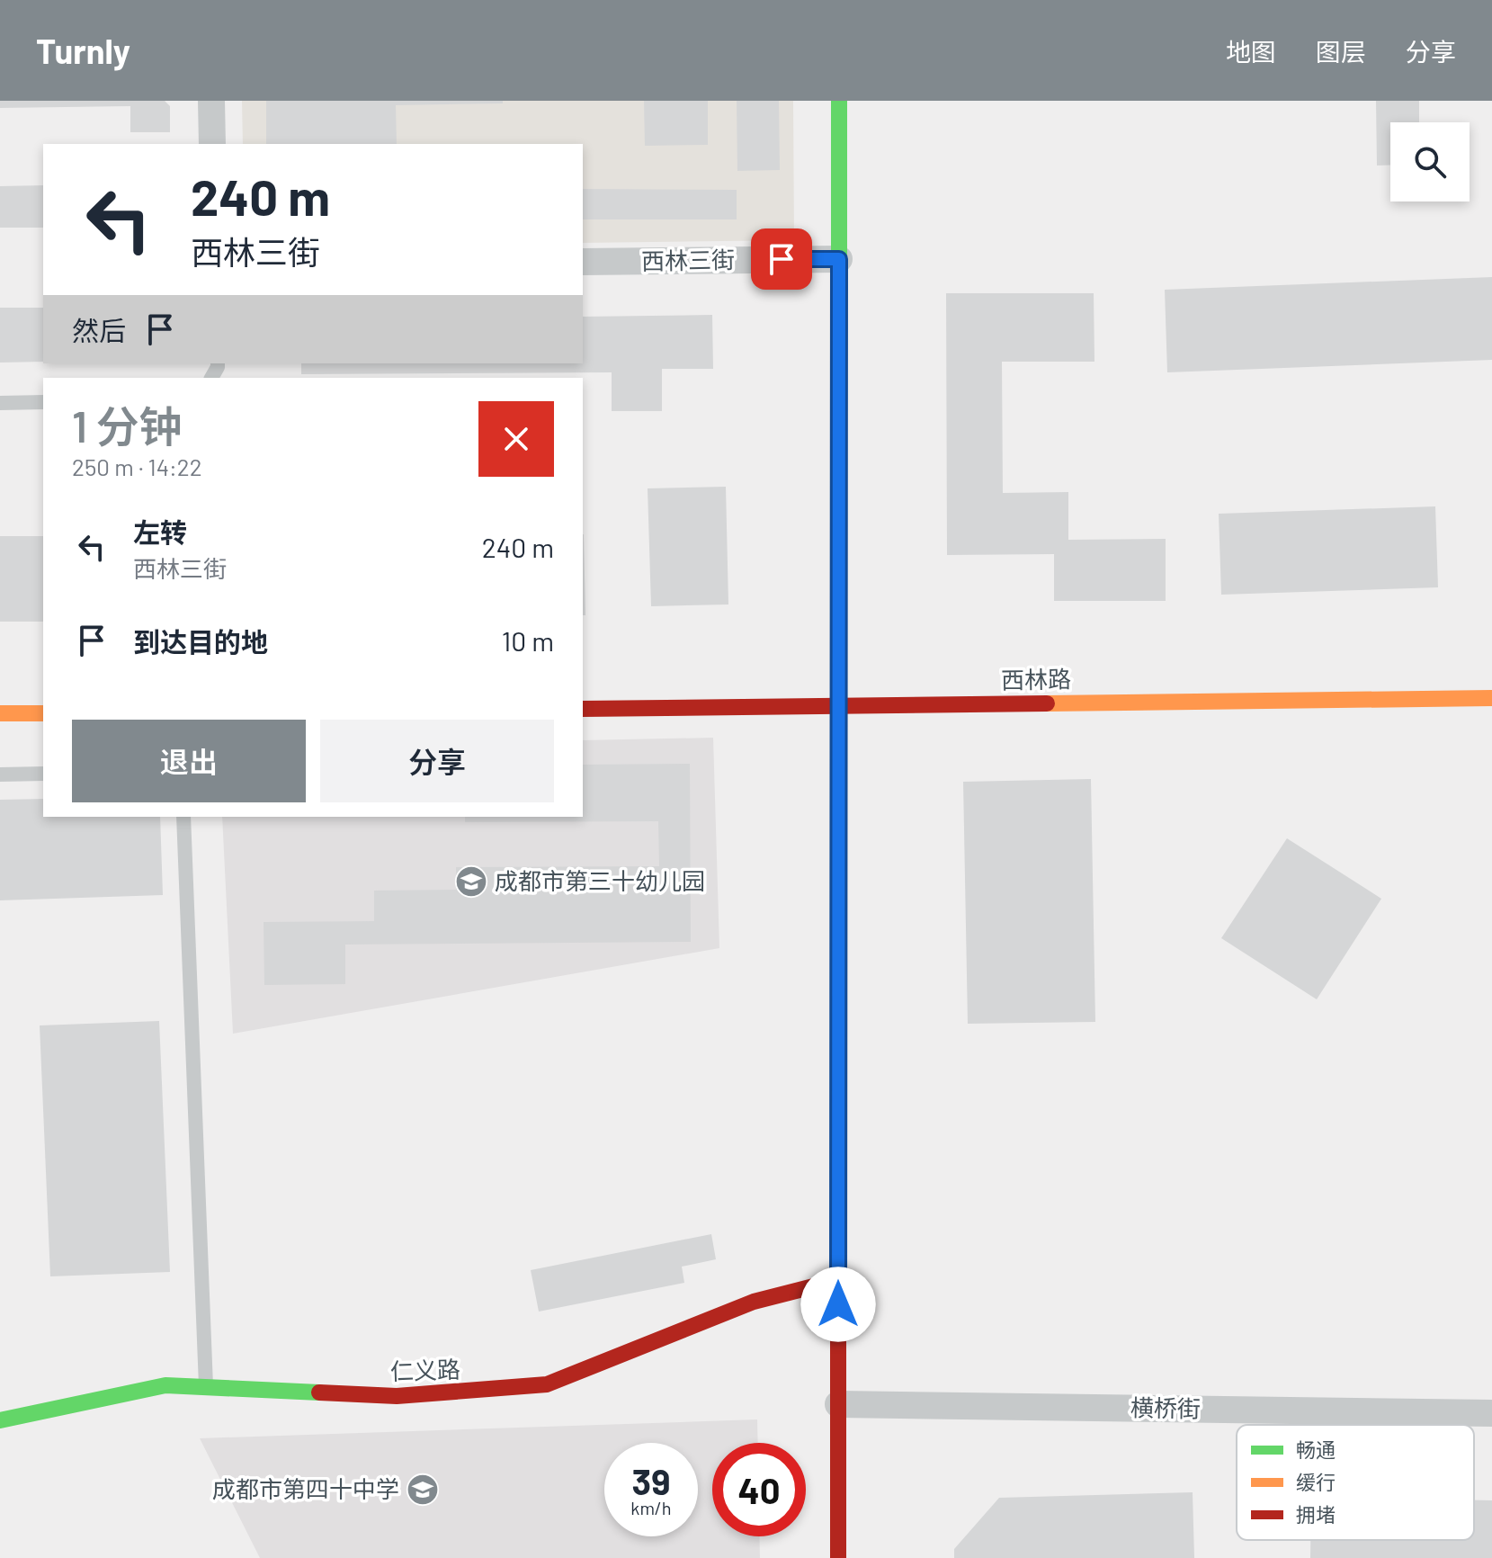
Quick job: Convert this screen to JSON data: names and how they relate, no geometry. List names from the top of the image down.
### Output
{
  "streets": {
    "street": [
      "西林三街",
      "西林路",
      "仁义路",
      "横桥街"
    ]
  },
  "places": {
    "school or university": ["成都市第三十幼儿园", "成都市第四十中学"]
  },
  "legend": ["畅通", "缓行", "拥堵"],
  "page": {
    "header": "Turnly",
    "nav": ["地图", "图层", "分享"],
    "turn": ["240 m", "西林三街"],
    "then": "然后",
    "heading": ["1 分钟", "250 m · 14:22"],
    "list": [
      {
        "name": "左转",
        "note": "西林三街",
        "value": "240 m"
      },
      {
        "name": "到达目的地",
        "value": "10 m"
      }
    ],
    "buttons": ["退出", "分享"],
    "speed": "39 km/h",
    "limit": "40"
  }
}
